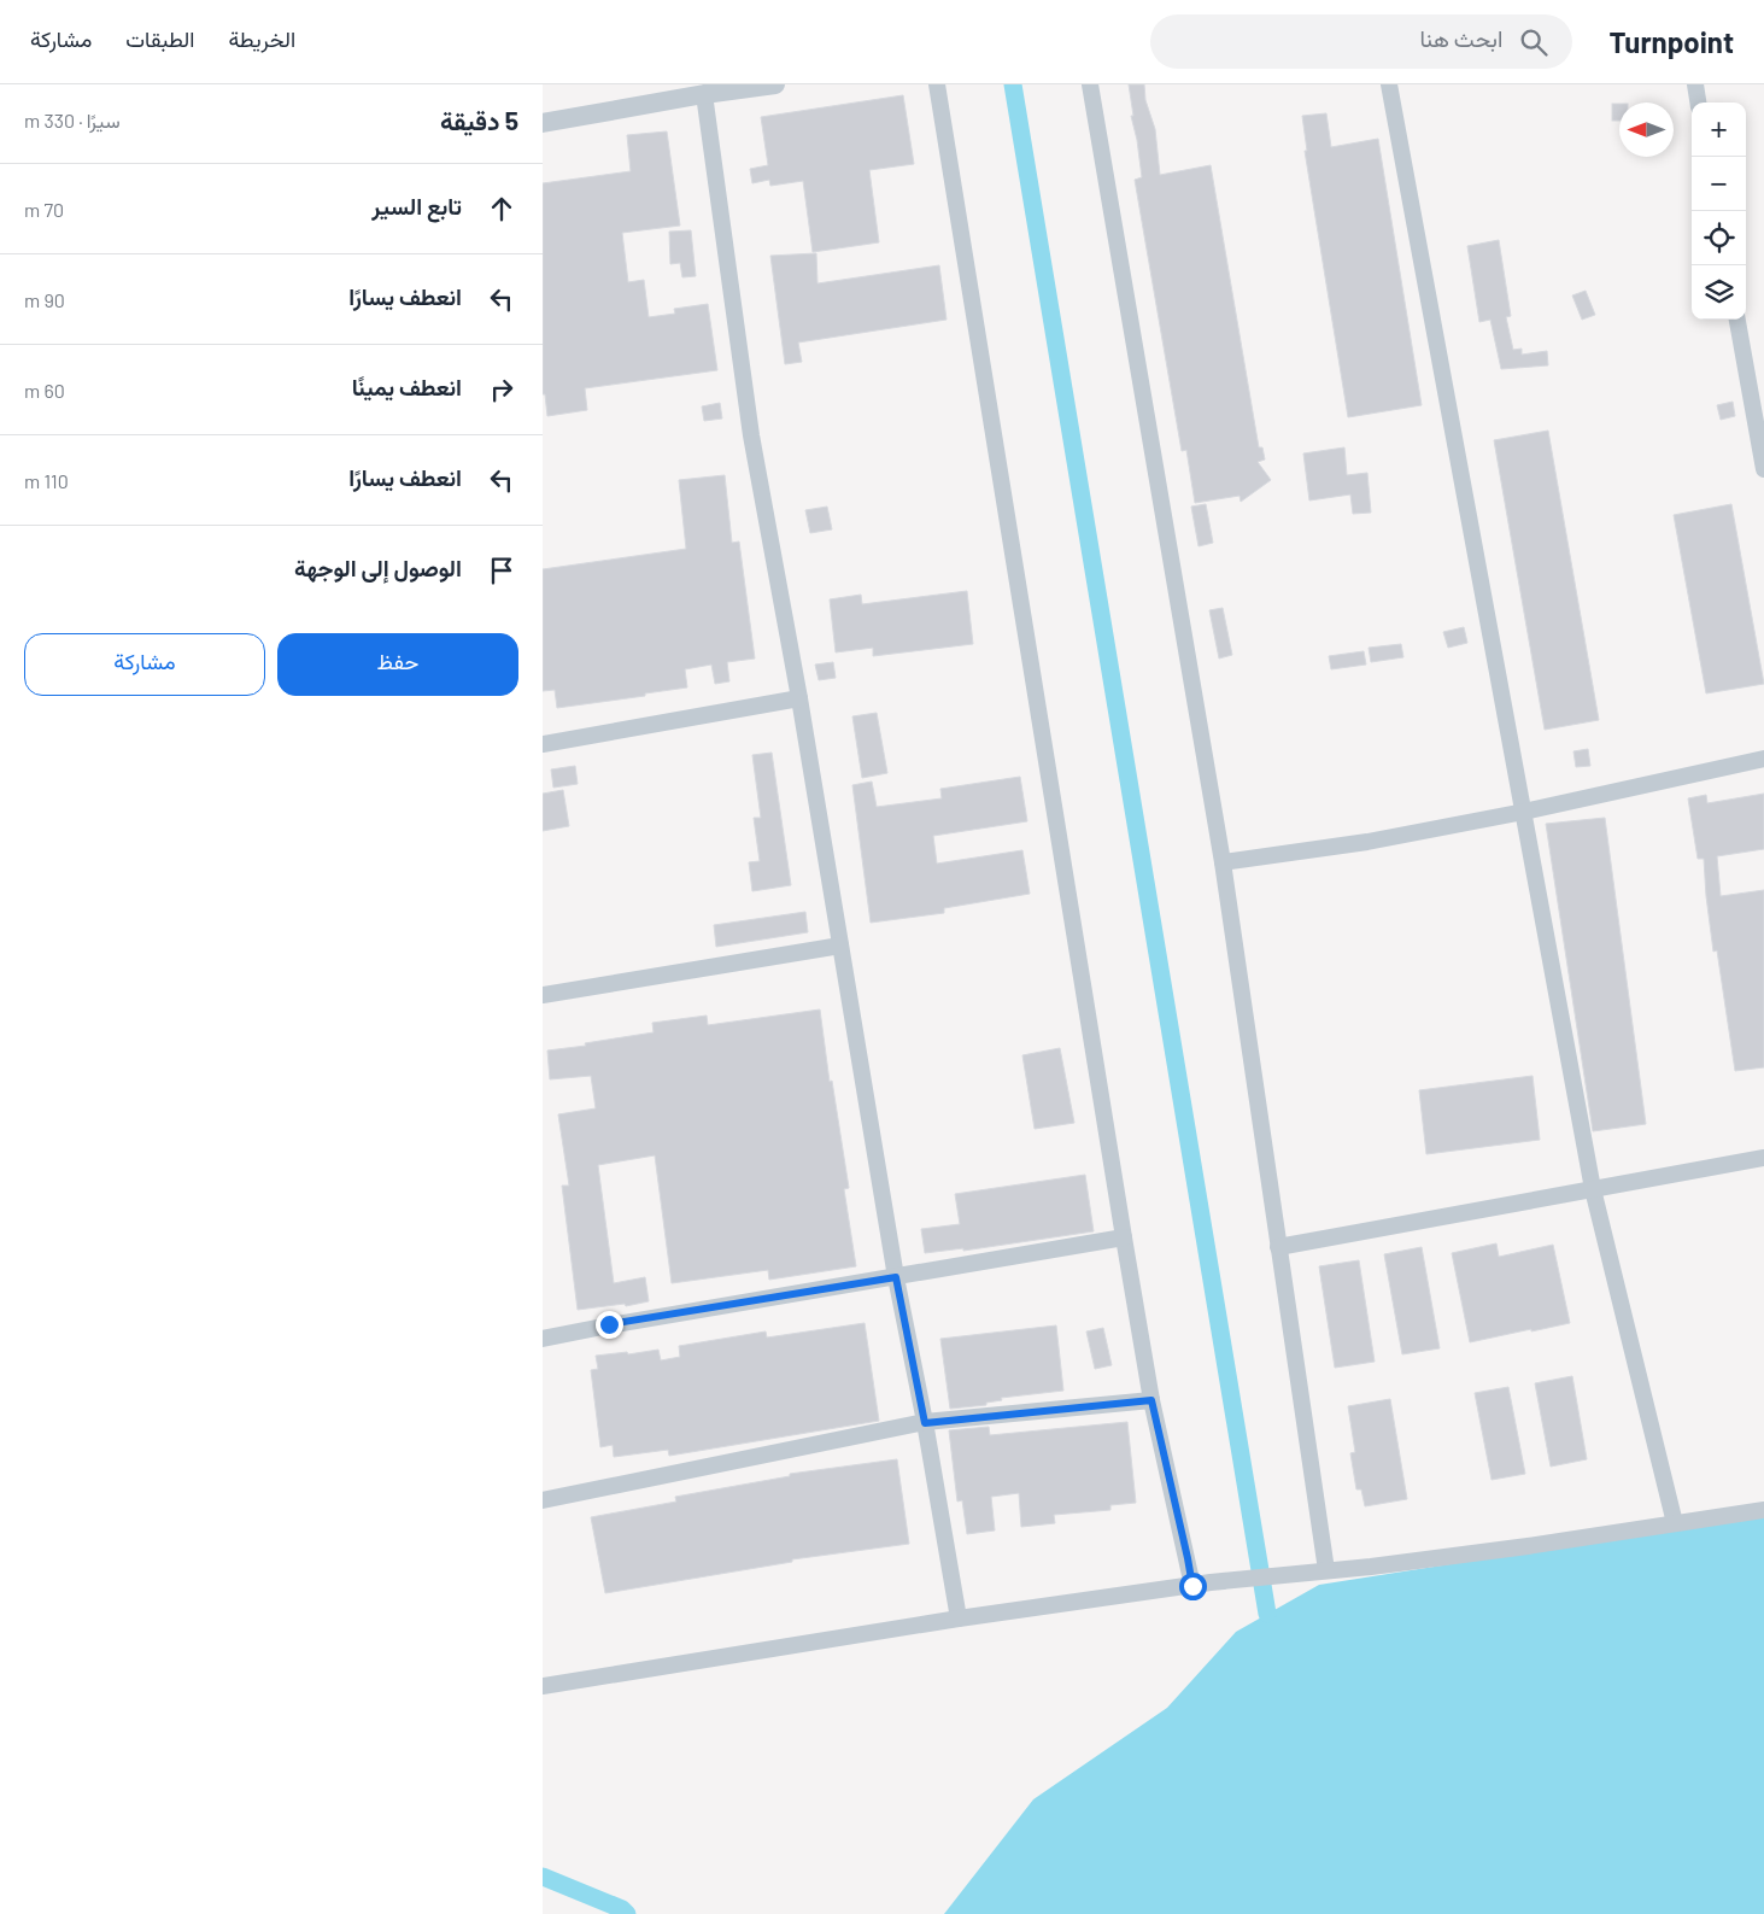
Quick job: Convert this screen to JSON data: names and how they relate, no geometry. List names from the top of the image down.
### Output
{
  "north": "left",
  "page": {
    "header": "Turnpoint",
    "search": "ابحث هنا",
    "nav": ["الخريطة", "الطبقات", "مشاركة"],
    "heading": ["5 دقيقة", "سيرًا · 330 m"],
    "map_buttons": ["+", "−"],
    "list": [
      ["تابع السير", "70 m"],
      ["انعطف يسارًا", "90 m"],
      ["انعطف يمينًا", "60 m"],
      ["انعطف يسارًا", "110 m"],
      "الوصول إلى الوجهة"
    ],
    "buttons": ["حفظ", "مشاركة"]
  }
}
